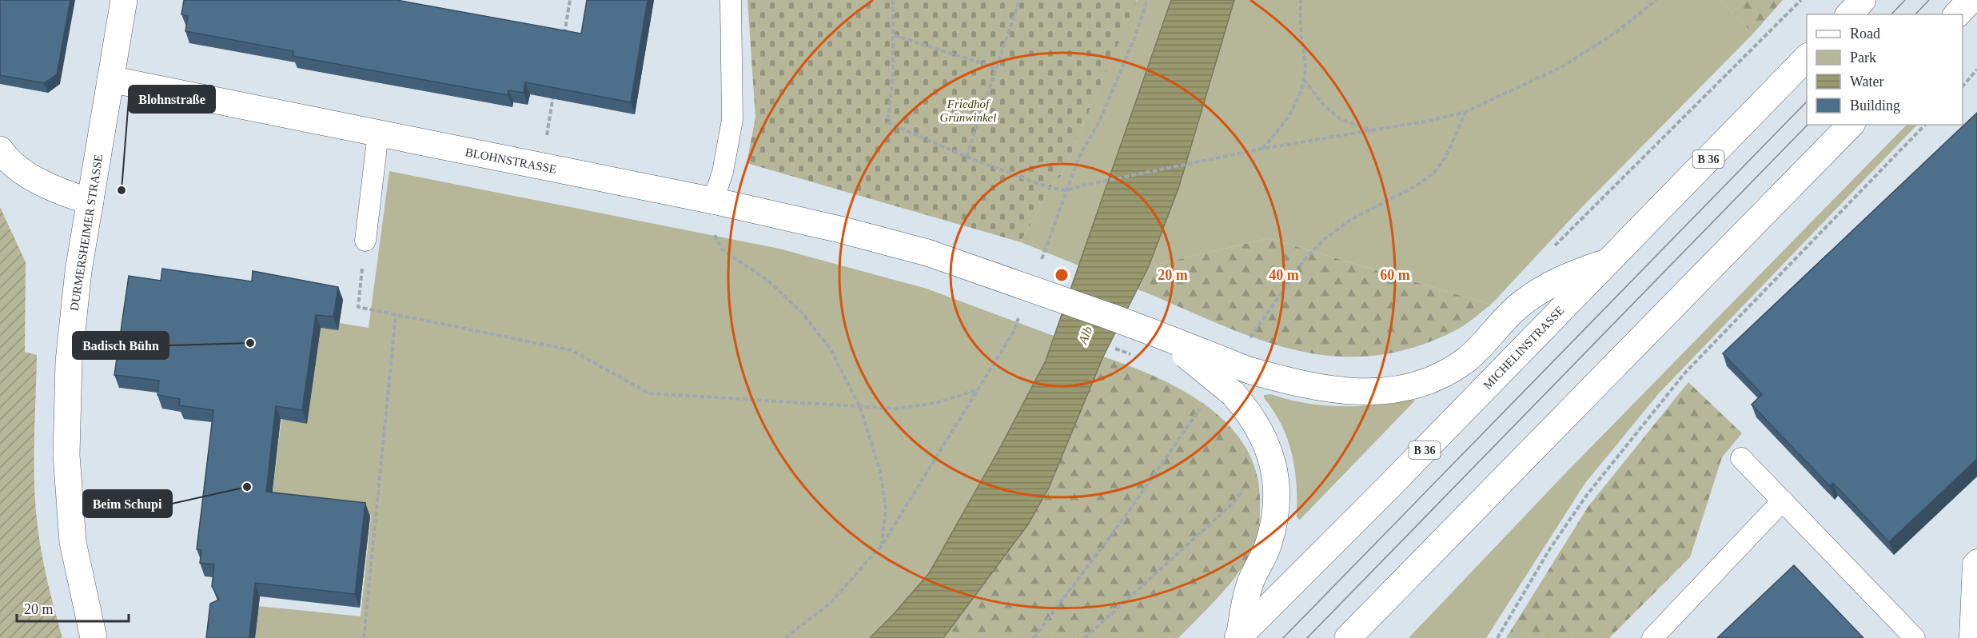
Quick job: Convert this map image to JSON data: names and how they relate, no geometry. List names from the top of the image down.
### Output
{
  "streets": {
    "main road": [
      "B 36",
      "BLOHNSTRASSE",
      "DURMERSHEIMER STRASSE",
      "MICHELINSTRASSE"
    ]
  },
  "crossings": [
    ["BLOHNSTRASSE", "DURMERSHEIMER STRASSE"]
  ],
  "water": ["Alb"],
  "parks": ["Friedhof Grünwinkel"],
  "places": ["Blohnstraße", "Badisch Bühn", "Beim Schupi"],
  "legend": [
    "Road",
    "Park",
    "Water",
    "Building"
  ],
  "scale_bar": "20 m",
  "rings": ["20 m", "40 m", "60 m"]
}
